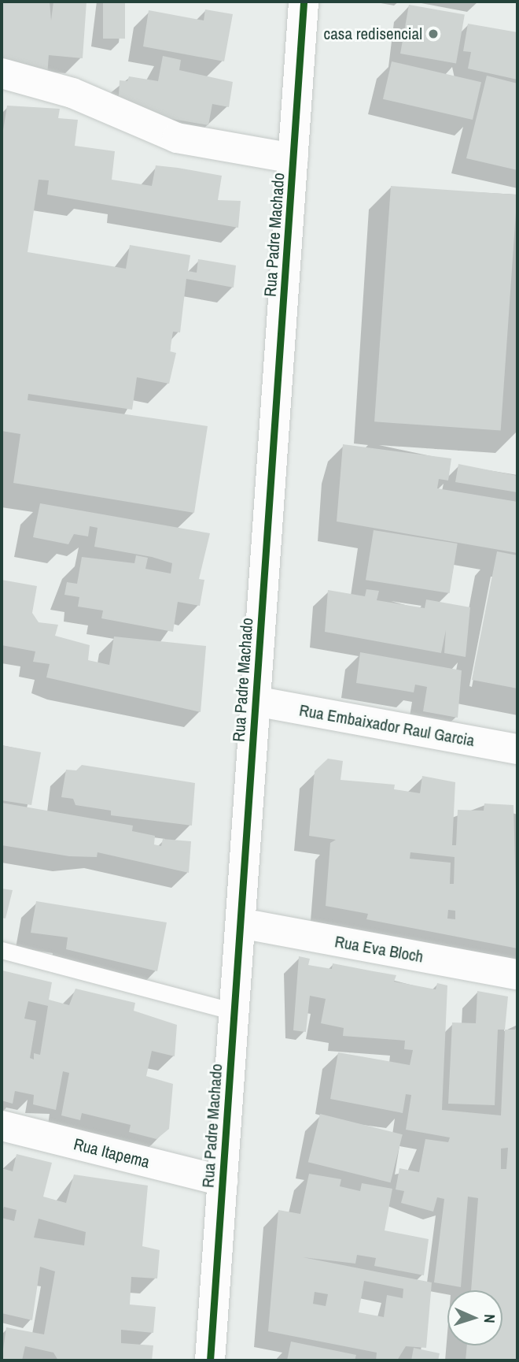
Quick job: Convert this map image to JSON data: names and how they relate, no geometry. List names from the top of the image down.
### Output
{
  "streets": {
    "street": [
      "Rua Padre Machado",
      "Rua Embaixador Raul Garcia",
      "Rua Eva Bloch",
      "Rua Itapema"
    ]
  },
  "crossings": [
    ["Rua Padre Machado", "Rua Embaixador Raul Garcia"],
    ["Rua Padre Machado", "Rua Eva Bloch"],
    ["Rua Padre Machado", "Rua Itapema"]
  ],
  "places": ["casa redisencial"],
  "north": "right"
}
